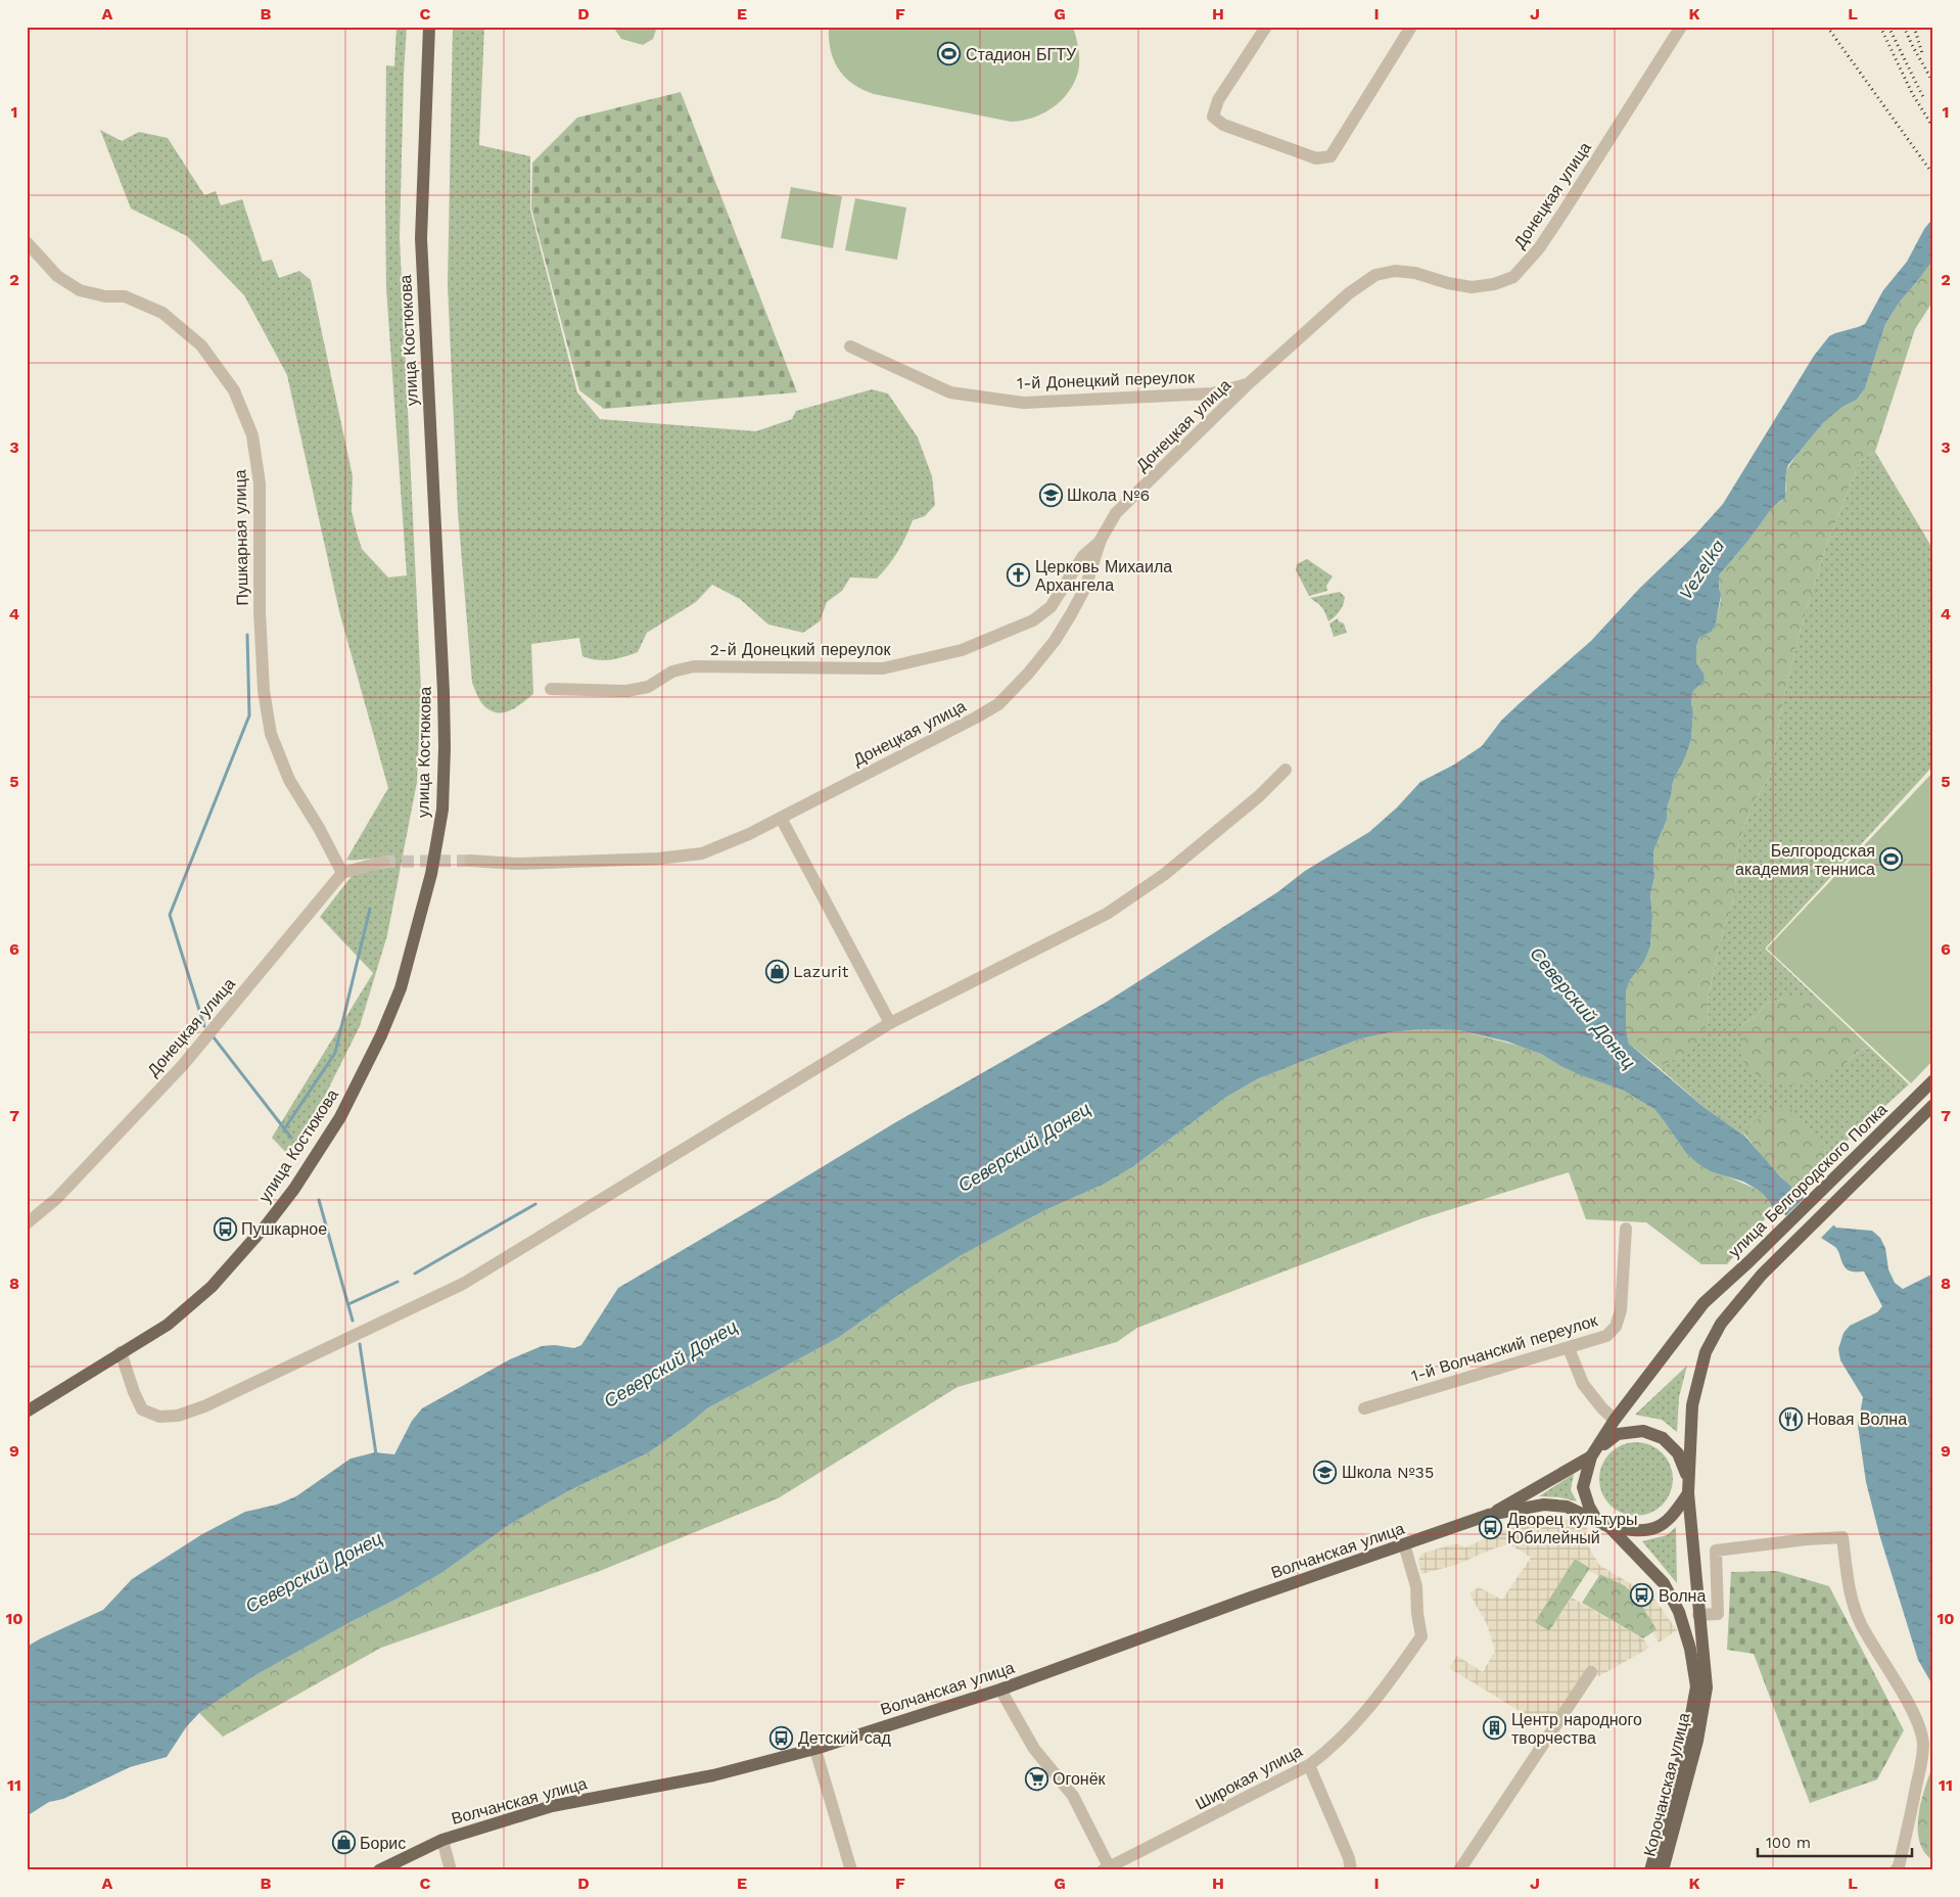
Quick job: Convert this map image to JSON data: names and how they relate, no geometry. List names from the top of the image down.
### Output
{
  "streets": {
    "main road": [
      "улица Костюкова",
      "улица Белгородского Полка",
      "Волчанская улица",
      "Корочанская улица"
    ],
    "street": [
      "Донецкая улица",
      "1-й Донецкий переулок",
      "Пушкарная улица",
      "2-й Донецкий переулок",
      "1-й Волчанский переулок",
      "Широкая улица"
    ]
  },
  "crossings": [
    ["Донецкая улица", "1-й Донецкий переулок"],
    ["Донецкая улица", "Пушкарная улица"],
    ["Донецкая улица", "2-й Донецкий переулок"],
    ["улица Белгородского Полка", "Корочанская улица"],
    ["Волчанская улица", "Широкая улица"]
  ],
  "water": ["Vezelka", "Северский Донец"],
  "places": {
    "sports": ["Стадион БГТУ", "Белгородская академия тенниса"],
    "school or university": ["Школа №6", "Школа №35"],
    "church": ["Церковь Михаила Архангела"],
    "shop": ["Lazurit", "Борис"],
    "bus stop": [
      "Пушкарное",
      "Дворец культуры Юбилейный",
      "Волна",
      "Детский сад"
    ],
    "restaurant": ["Новая Волна"],
    "building": ["Центр народного творчества"],
    "supermarket": ["Огонёк"]
  },
  "scale_bar": "100 m",
  "grid": {
    "columns": [
      "A",
      "B",
      "C",
      "D",
      "E",
      "F",
      "G",
      "H",
      "I",
      "J",
      "K",
      "L"
    ],
    "rows": [
      "1",
      "2",
      "3",
      "4",
      "5",
      "6",
      "7",
      "8",
      "9",
      "10",
      "11"
    ]
  }
}
